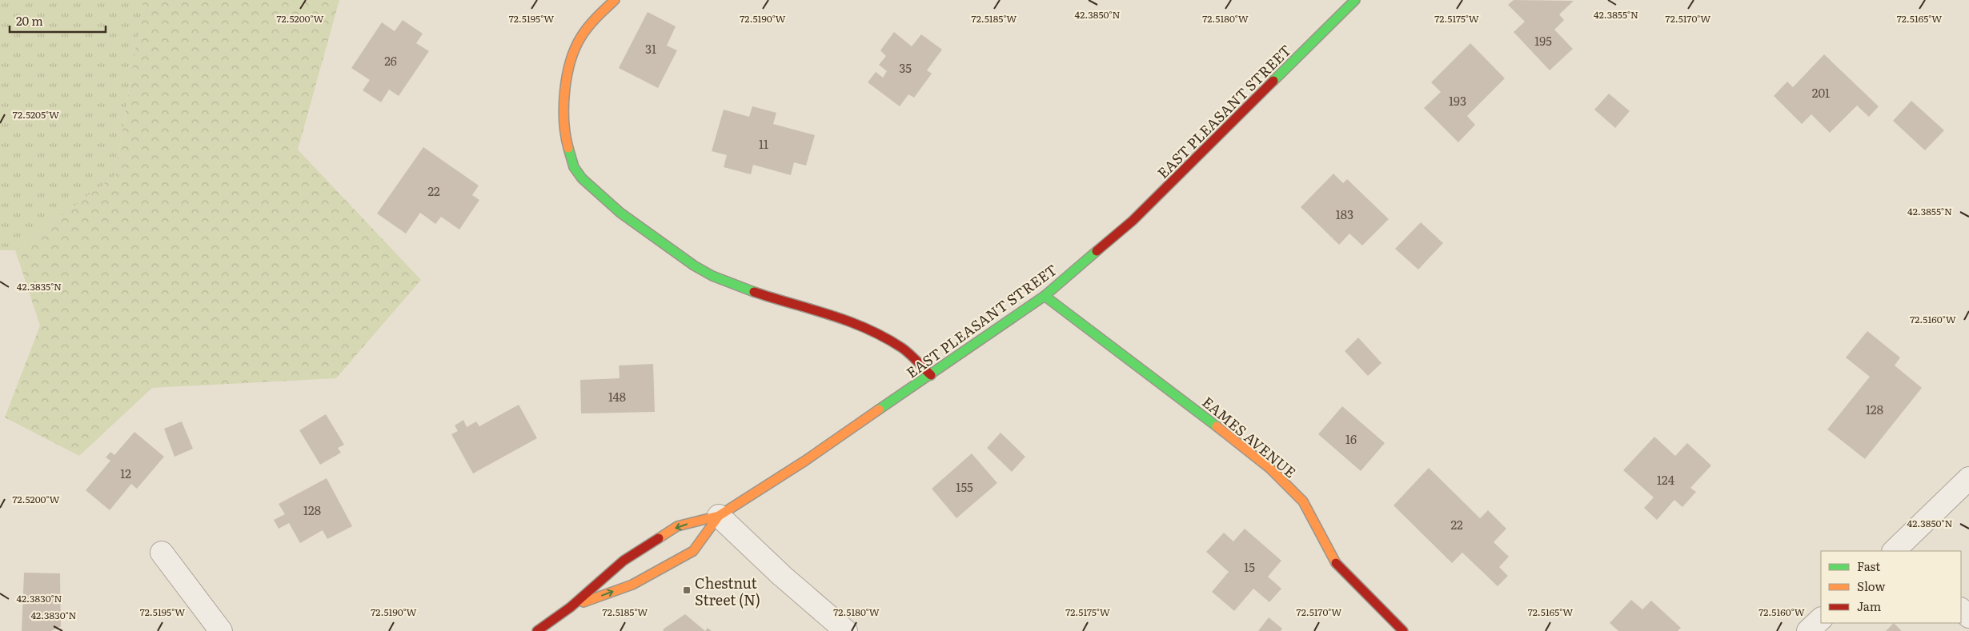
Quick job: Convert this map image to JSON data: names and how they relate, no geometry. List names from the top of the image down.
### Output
{
  "streets": {
    "main road": ["EAST PLEASANT STREET", "EAMES AVENUE"]
  },
  "crossings": [
    ["EAST PLEASANT STREET", "EAMES AVENUE"]
  ],
  "places": {
    "transit": ["Chestnut Street (N)"]
  },
  "house_numbers": [
    "195",
    "31",
    "26",
    "35",
    "201",
    "193",
    "11",
    "22",
    "183",
    "148",
    "128",
    "16",
    "12",
    "124",
    "155",
    "128",
    "22",
    "15"
  ],
  "legend": ["Fast", "Slow", "Jam"],
  "scale_bar": "20 m",
  "coordinates": [
    "42.3850°N",
    "42.3855°N",
    "72.5200°W",
    "72.5195°W",
    "72.5190°W",
    "72.5185°W",
    "72.5180°W",
    "72.5175°W",
    "72.5170°W",
    "72.5165°W",
    "72.5205°W",
    "42.3835°N",
    "72.5160°W",
    "42.3830°N"
  ]
}
